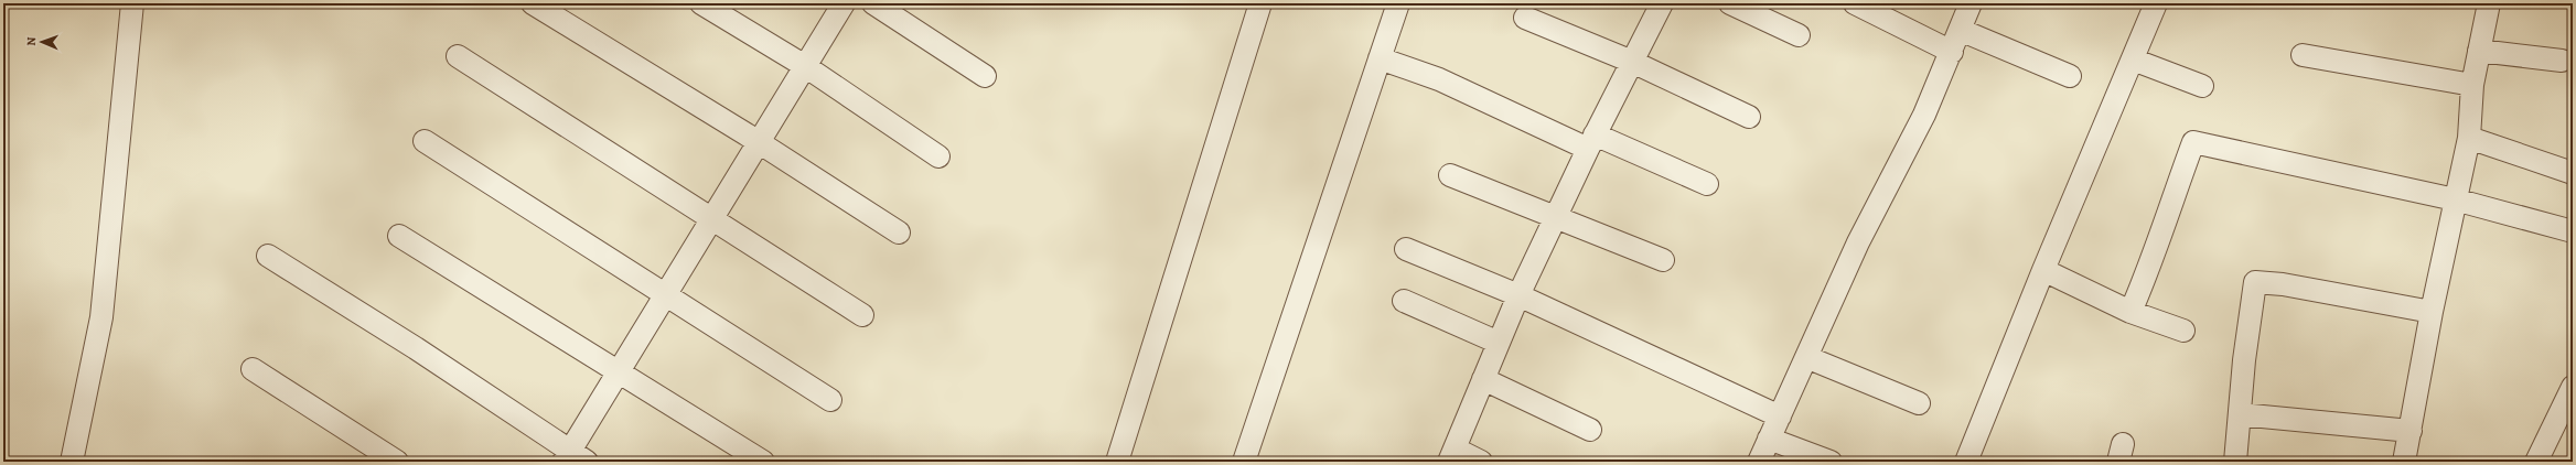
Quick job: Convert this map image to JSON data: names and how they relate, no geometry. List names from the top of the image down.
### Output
{
  "north": "left"
}
